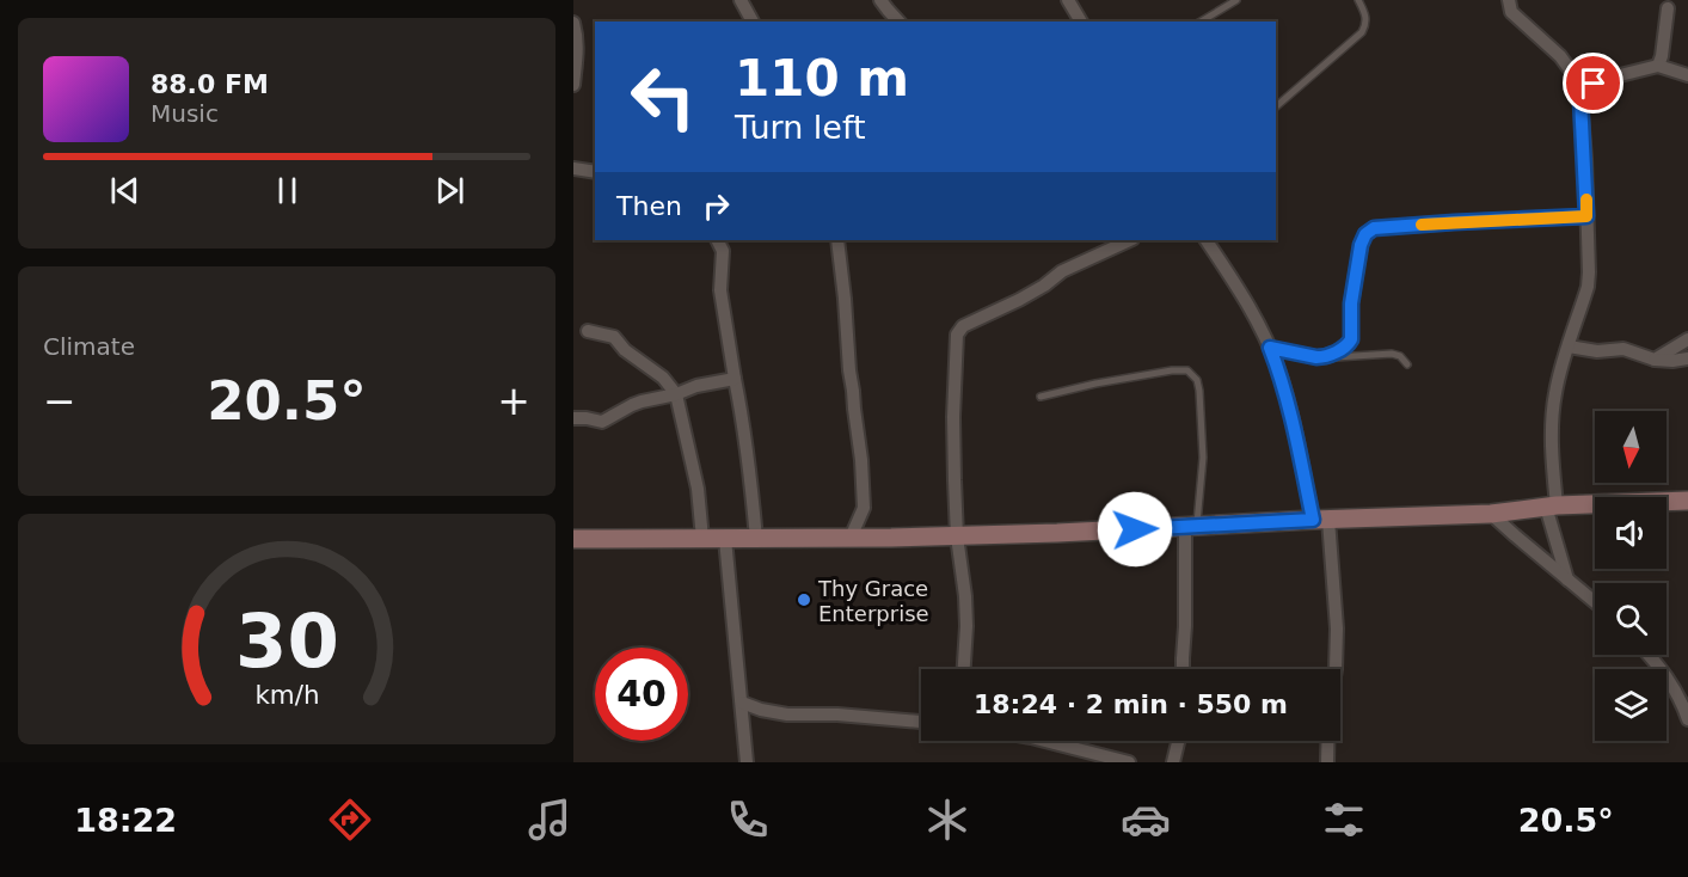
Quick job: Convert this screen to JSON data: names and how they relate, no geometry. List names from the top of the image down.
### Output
{
  "places": ["Thy Grace Enterprise"],
  "north": "bottom",
  "page": {
    "turn": ["110 m", "Turn left"],
    "song": ["88.0 FM", "Music"],
    "then": "Then",
    "tile": "Climate",
    "heat": ["−", "20.5°", "+"],
    "limit": "40",
    "trip": "18:24 · 2 min · 550 m",
    "tabs": ["18:22", "20.5°"],
    "gauge": ["30", "km/h"]
  }
}
